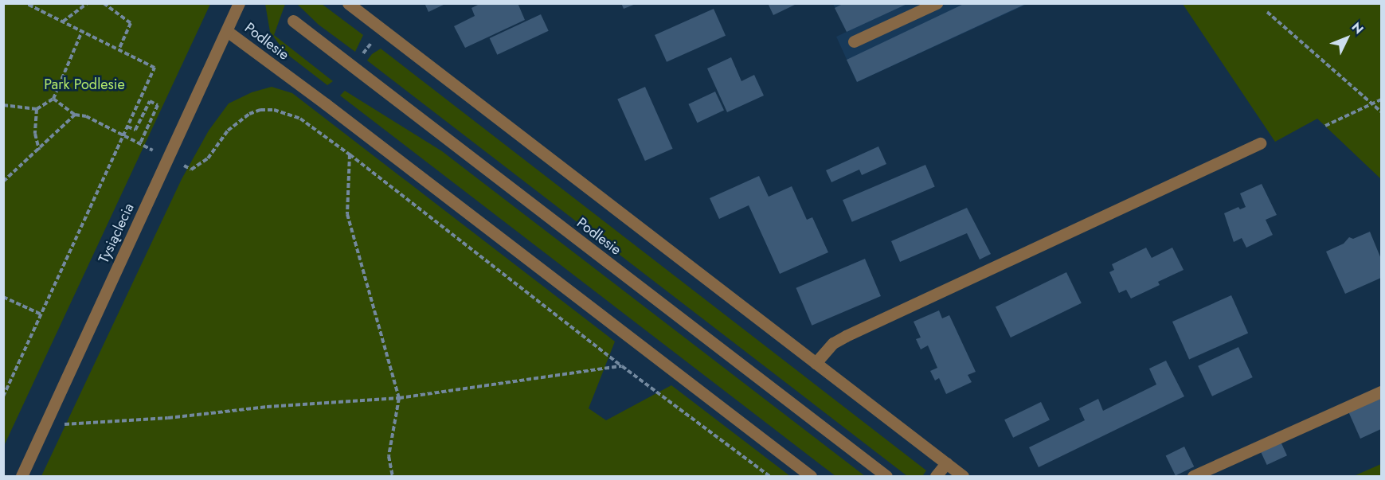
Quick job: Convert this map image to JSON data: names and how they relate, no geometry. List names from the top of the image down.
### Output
{
  "streets": {
    "street": ["Podlesie", "Tysiąclecia"]
  },
  "crossings": [
    ["Podlesie", "Tysiąclecia"]
  ],
  "parks": ["Park Podlesie"],
  "north": "top right"
}
